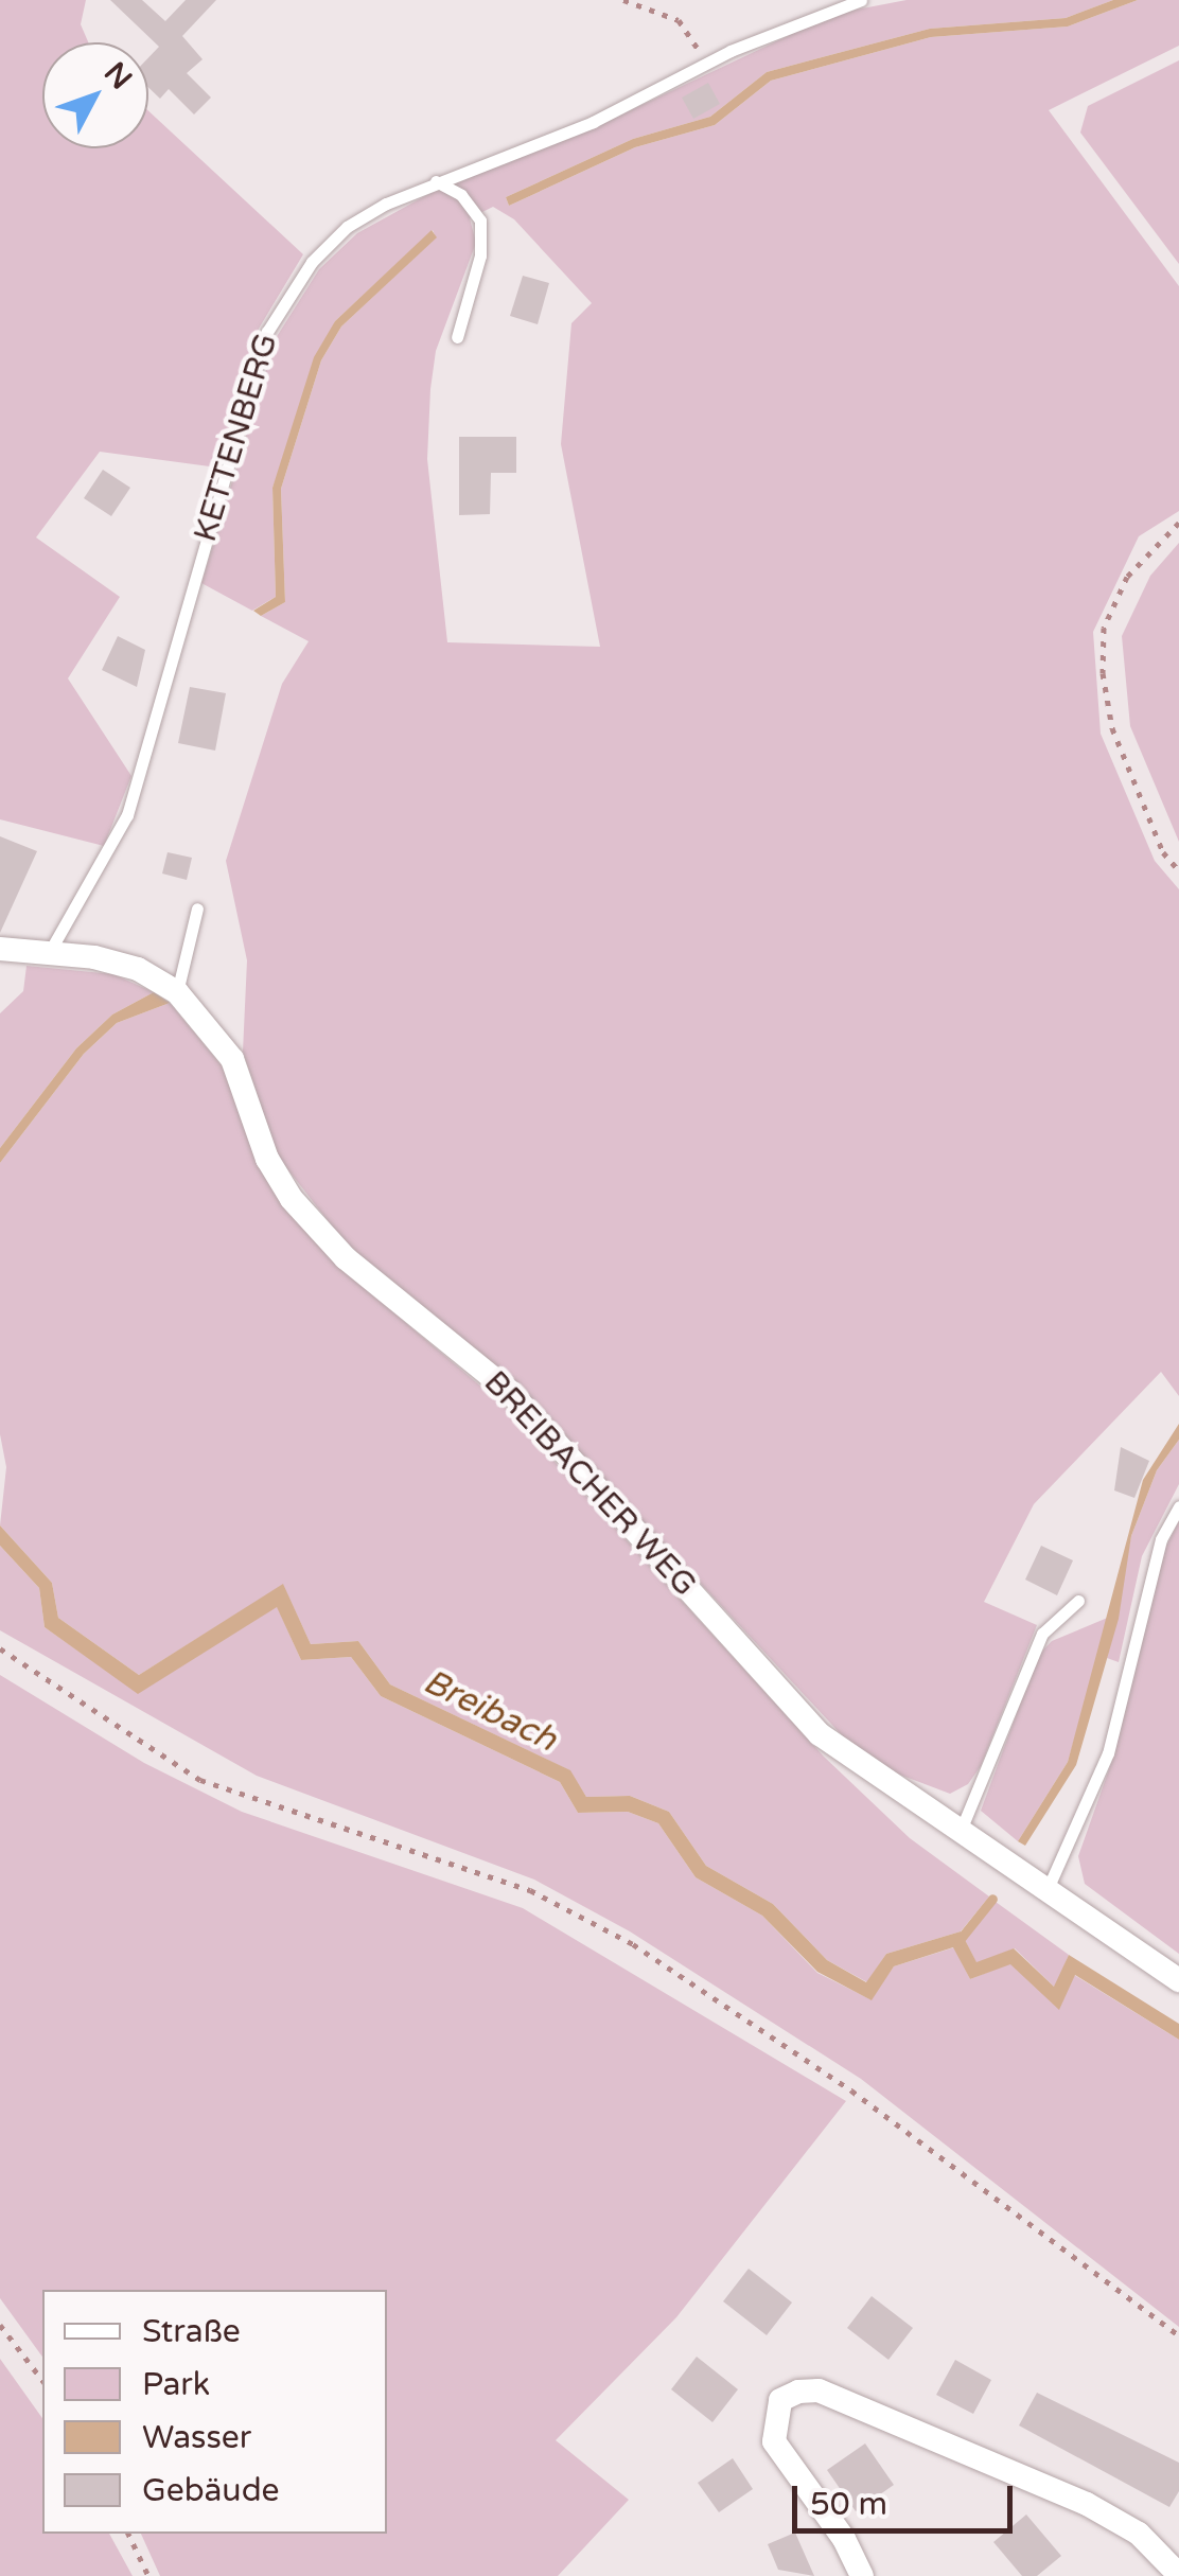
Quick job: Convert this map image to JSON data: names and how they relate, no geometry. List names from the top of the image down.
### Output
{
  "streets": {
    "street": ["BREIBACHER WEG"],
    "lane": ["KETTENBERG"]
  },
  "crossings": [
    ["KETTENBERG", "BREIBACHER WEG"]
  ],
  "water": ["Breibach"],
  "legend": [
    "Straße",
    "Park",
    "Wasser",
    "Gebäude"
  ],
  "scale_bar": "50 m",
  "north": "top right"
}
